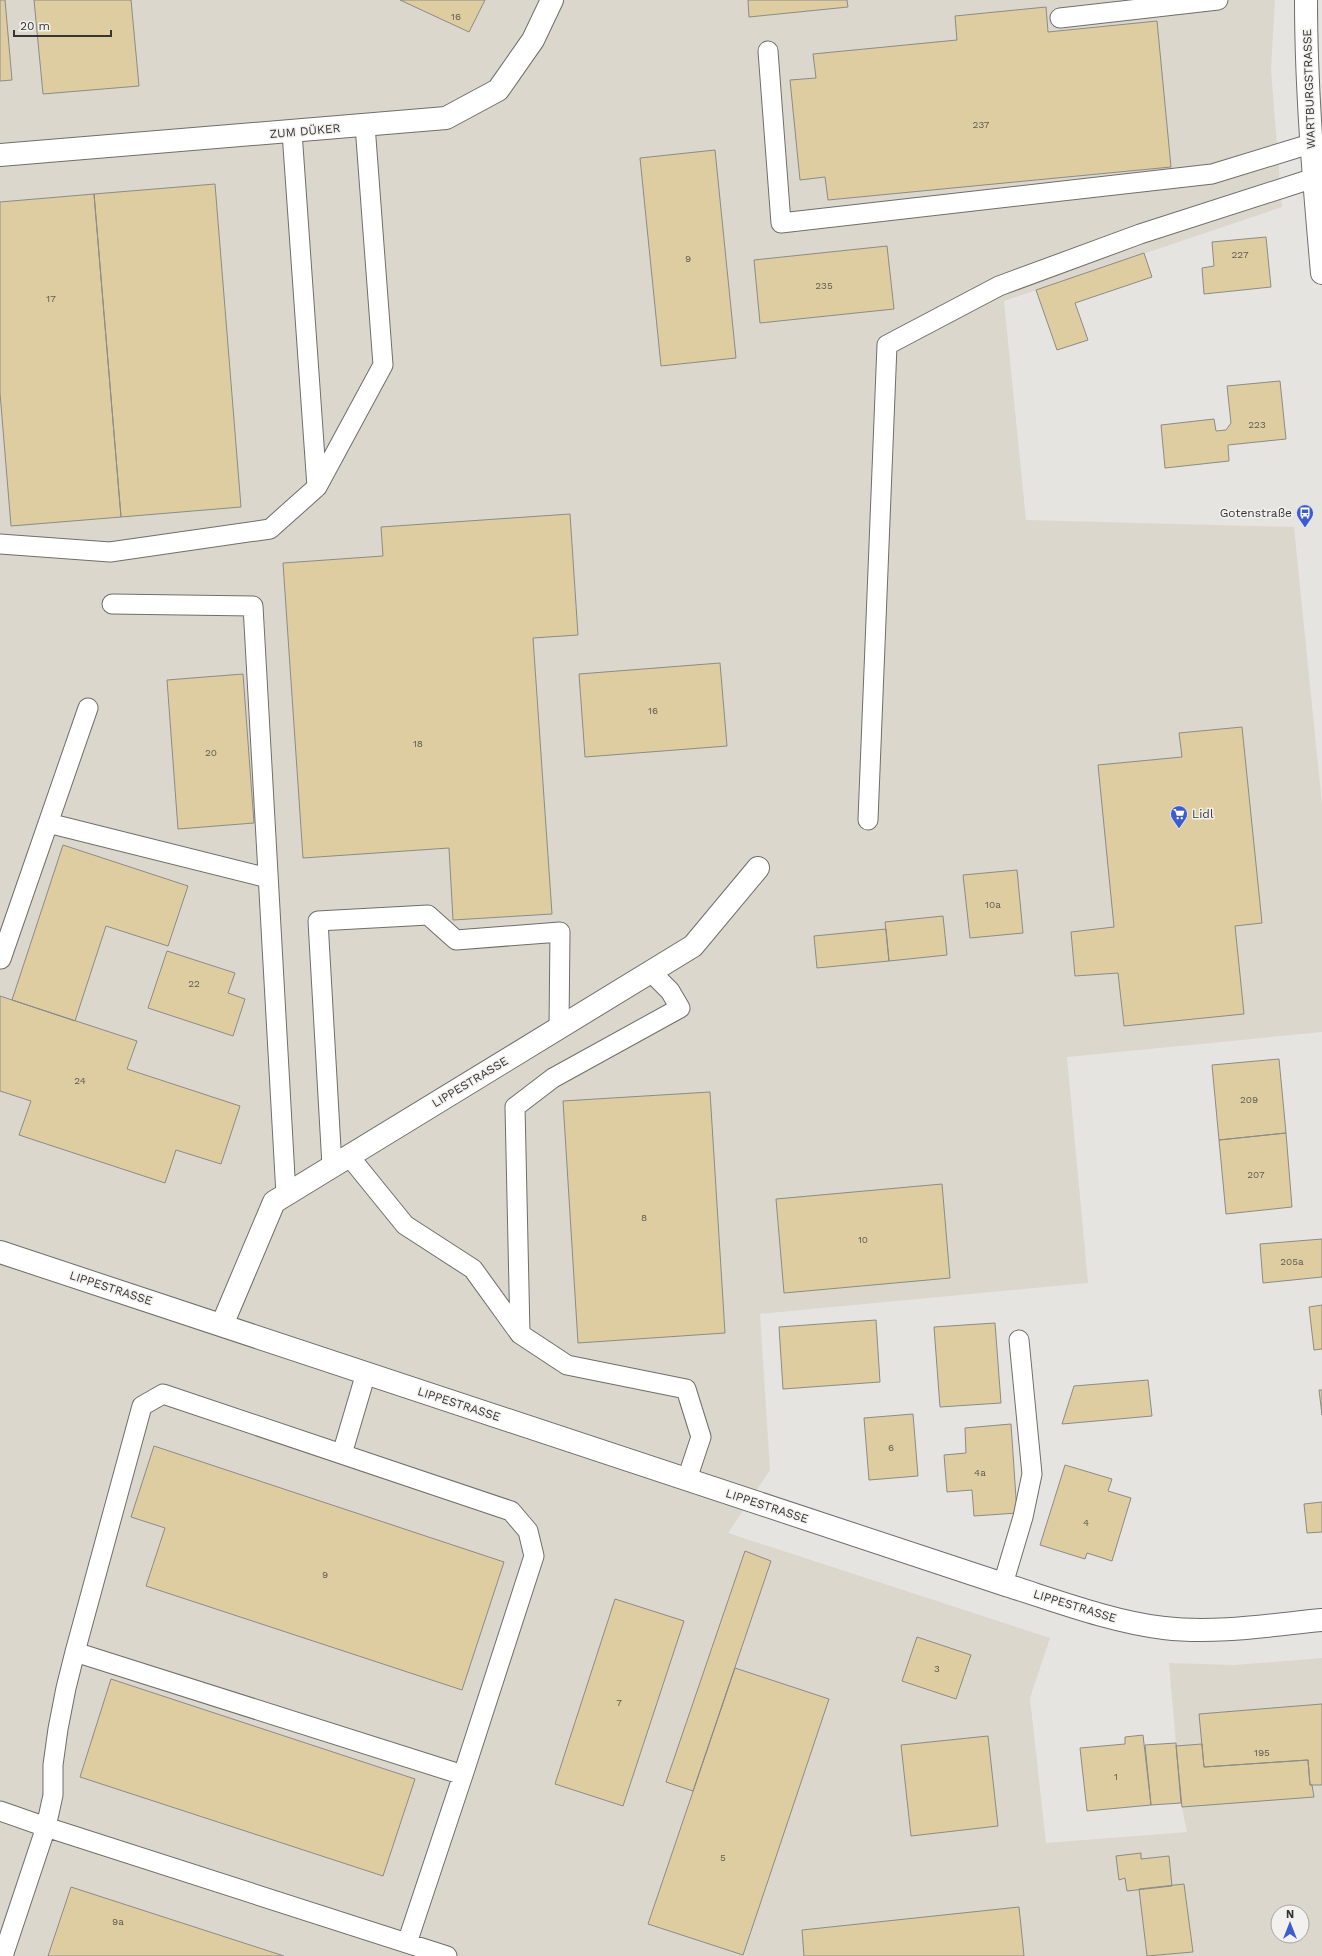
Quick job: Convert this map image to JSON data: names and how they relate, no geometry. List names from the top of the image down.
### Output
{
  "streets": {
    "street": ["WARTBURGSTRASSE", "ZUM DÜKER", "LIPPESTRASSE"]
  },
  "places": {
    "bus stop": ["Gotenstraße"],
    "supermarket": ["Lidl"]
  },
  "house_numbers": [
    "16",
    "237",
    "227",
    "9",
    "235",
    "17",
    "223",
    "16",
    "18",
    "20",
    "10a",
    "22",
    "24",
    "209",
    "207",
    "8",
    "10",
    "205a",
    "6",
    "4a",
    "4",
    "9",
    "3",
    "7",
    "195",
    "1",
    "5",
    "9a"
  ],
  "scale_bar": "20 m",
  "north": "top"
}
